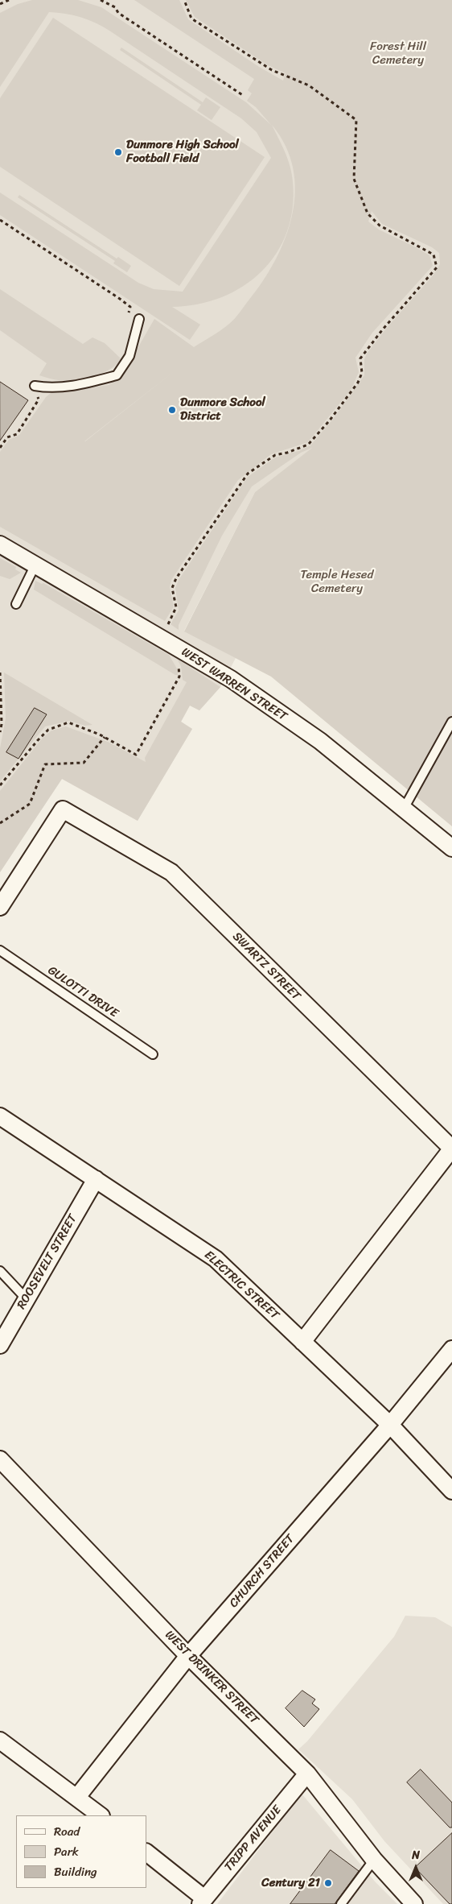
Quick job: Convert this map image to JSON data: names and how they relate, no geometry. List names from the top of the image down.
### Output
{
  "streets": {
    "street": [
      "WEST WARREN STREET",
      "SWARTZ STREET",
      "ROOSEVELT STREET",
      "ELECTRIC STREET",
      "CHURCH STREET",
      "WEST DRINKER STREET",
      "TRIPP AVENUE"
    ],
    "lane": ["GULOTTI DRIVE"]
  },
  "crossings": [
    ["ROOSEVELT STREET", "ELECTRIC STREET"],
    ["ELECTRIC STREET", "CHURCH STREET"],
    ["CHURCH STREET", "WEST DRINKER STREET"],
    ["WEST DRINKER STREET", "TRIPP AVENUE"]
  ],
  "parks": ["Forest Hill Cemetery", "Temple Hesed Cemetery"],
  "places": ["Dunmore High School Football Field", "Dunmore School District", "Century 21"],
  "legend": ["Road", "Park", "Building"],
  "north": "top"
}
